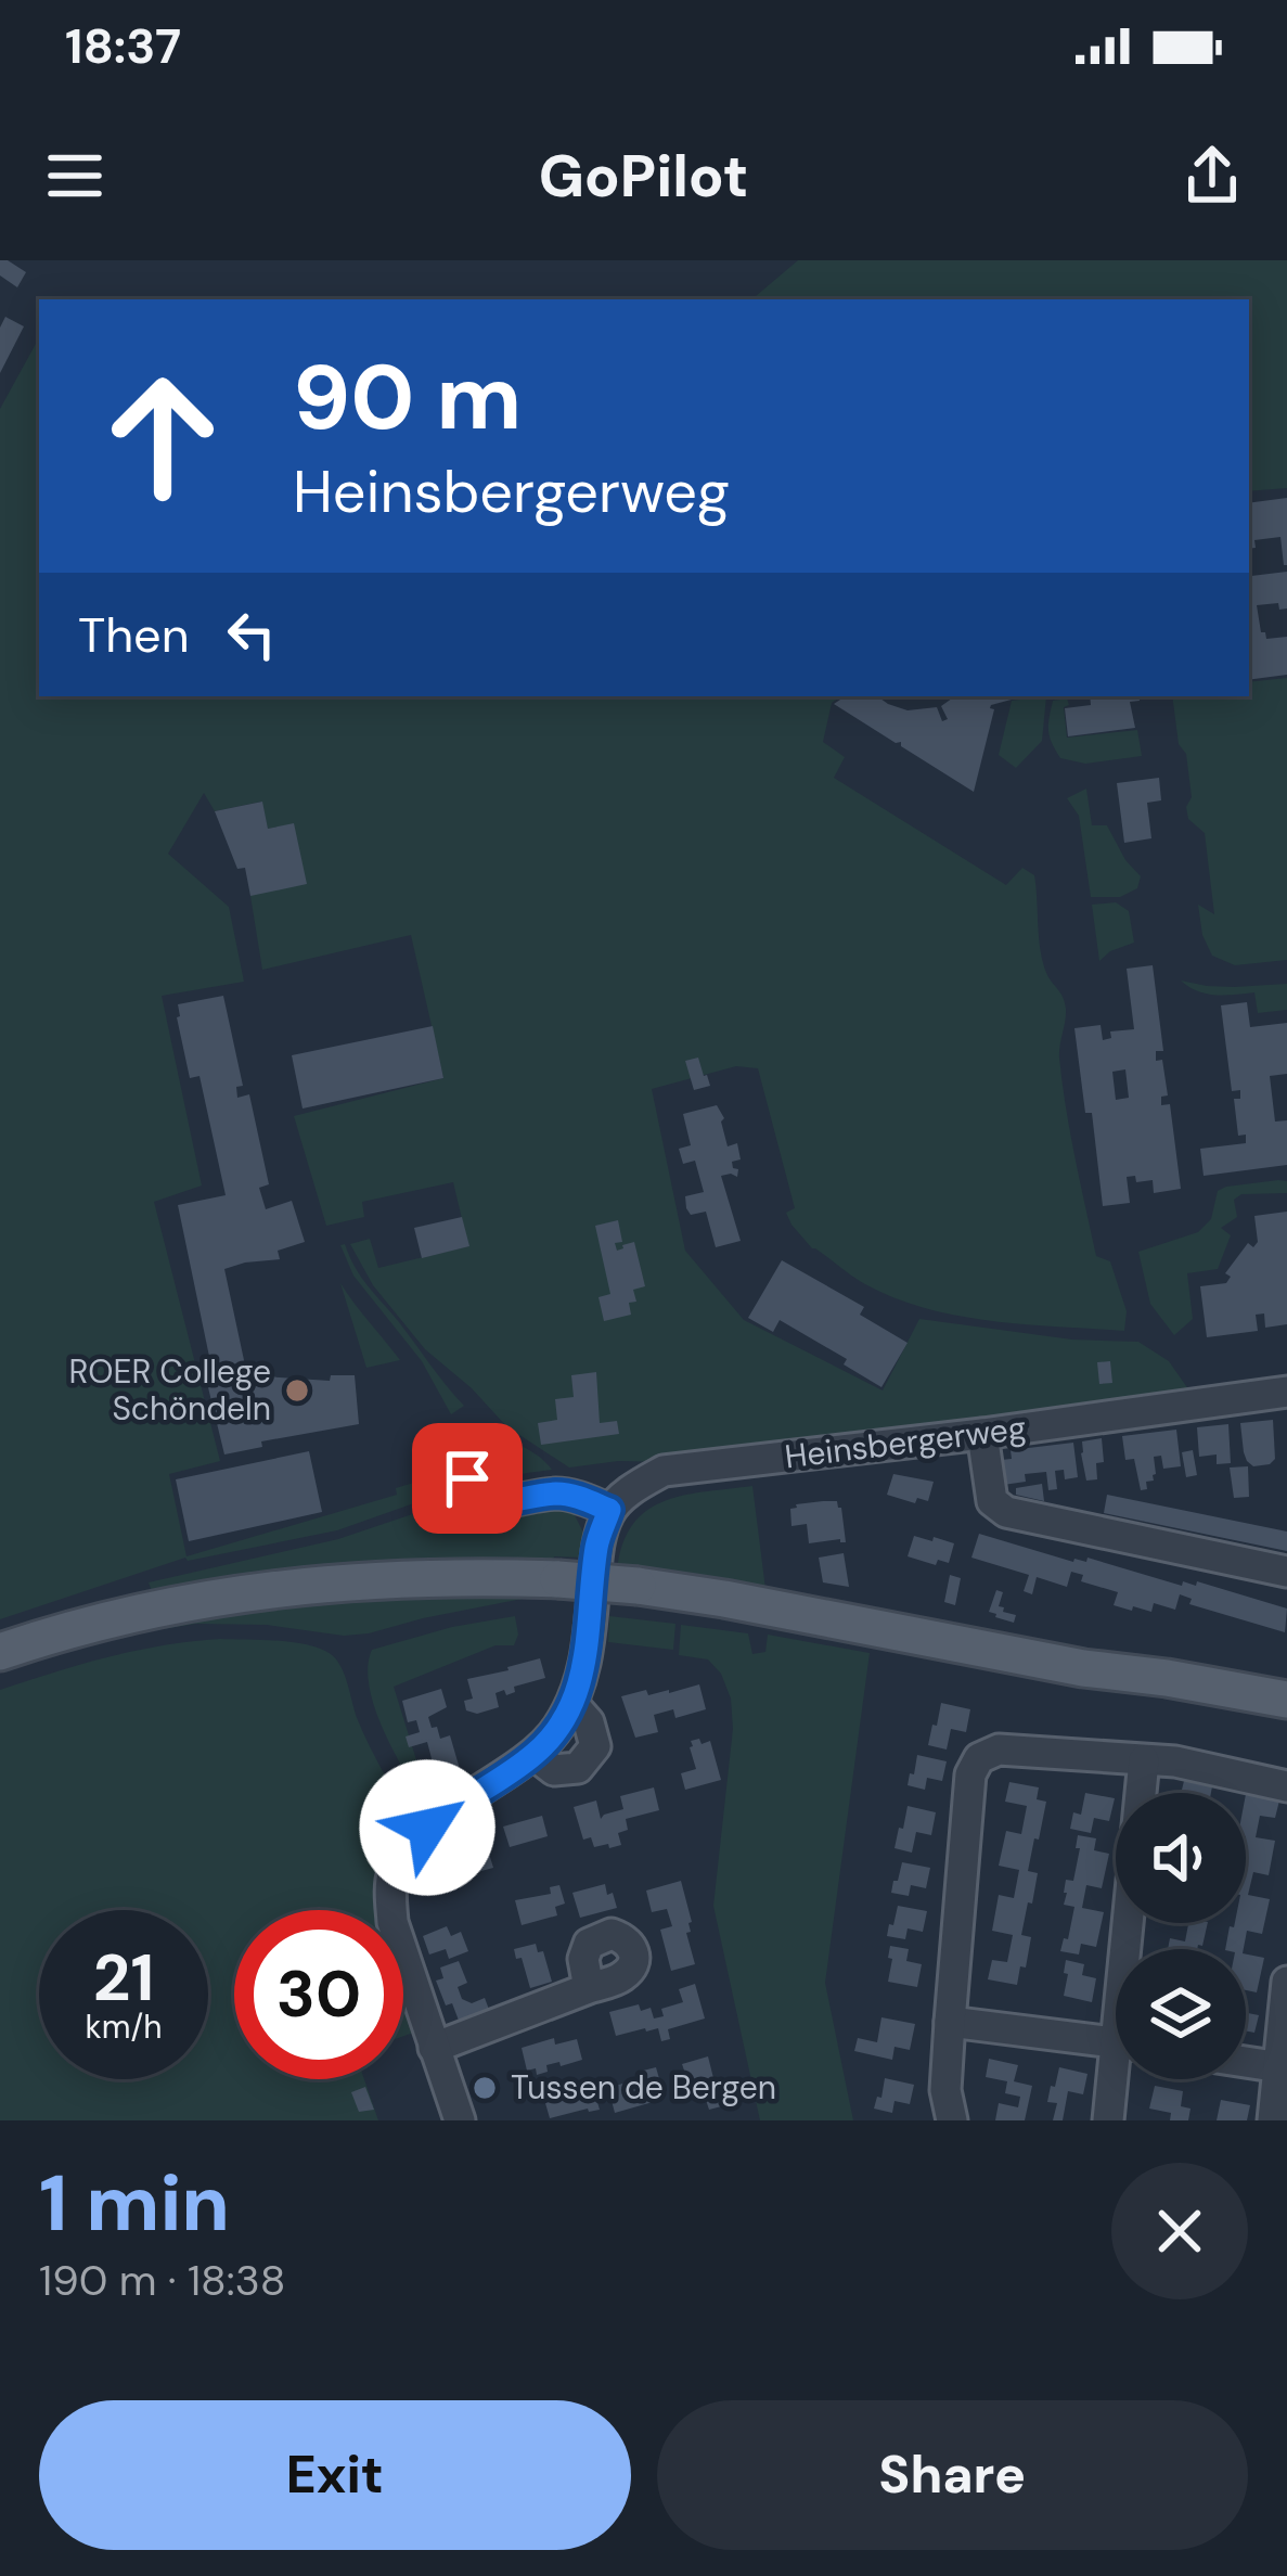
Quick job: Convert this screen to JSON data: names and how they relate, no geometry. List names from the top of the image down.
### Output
{
  "streets": {
    "street": ["Heinsbergerweg"]
  },
  "places": ["ROER College Schöndeln", "Tussen de Bergen"],
  "page": {
    "status": "18:37",
    "header": "GoPilot",
    "turn": ["90 m", "Heinsbergerweg"],
    "then": "Then",
    "speed": "21 km/h",
    "limit": "30",
    "heading": ["1 min", "190 m · 18:38"],
    "buttons": ["Exit", "Share"]
  }
}
